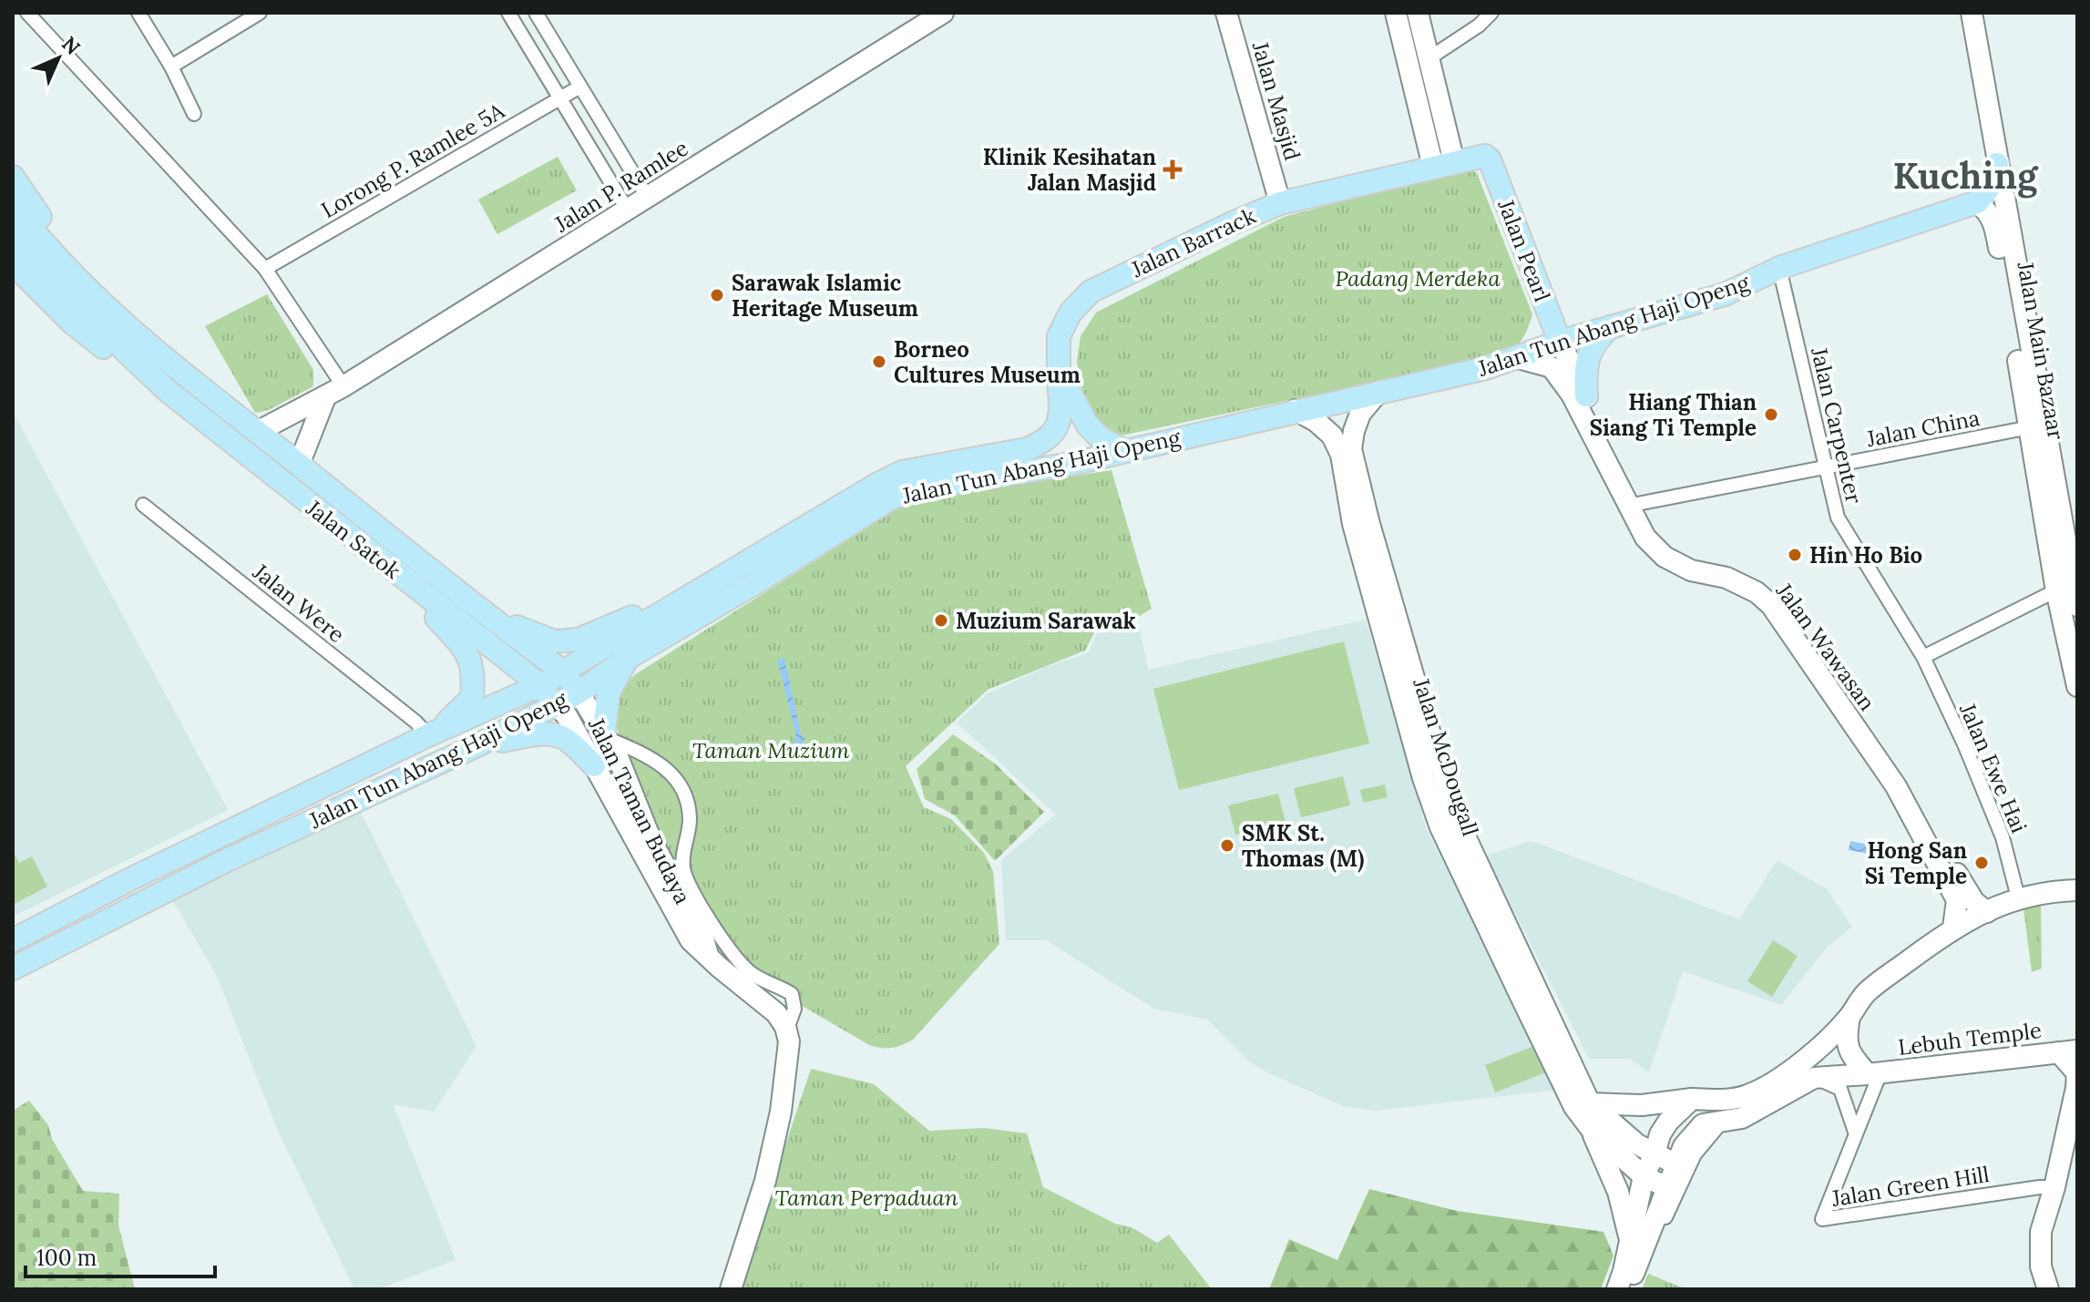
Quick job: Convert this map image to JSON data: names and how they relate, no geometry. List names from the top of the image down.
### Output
{
  "streets": {
    "main road": [
      "Jalan Masjid",
      "Jalan P. Ramlee",
      "Jalan Barrack",
      "Jalan Pearl",
      "Jalan Tun Abang Haji Openg",
      "Jalan Main Bazaar",
      "Jalan Satok",
      "Jalan Wawasan",
      "Jalan McDougall",
      "Jalan Taman Budaya",
      "Lebuh Temple"
    ],
    "street": [
      "Lorong P. Ramlee 5A",
      "Jalan Carpenter",
      "Jalan China",
      "Jalan Were",
      "Jalan Ewe Hai",
      "Jalan Green Hill"
    ]
  },
  "crossings": [
    ["Jalan Masjid", "Jalan Barrack"],
    ["Jalan P. Ramlee", "Jalan Satok"],
    ["Jalan Barrack", "Jalan Pearl"],
    ["Jalan Barrack", "Jalan Tun Abang Haji Openg"],
    ["Jalan Pearl", "Jalan Tun Abang Haji Openg"],
    ["Jalan Pearl", "Jalan Wawasan"],
    ["Jalan Tun Abang Haji Openg", "Jalan Main Bazaar"],
    ["Jalan Tun Abang Haji Openg", "Jalan Carpenter"],
    ["Jalan Tun Abang Haji Openg", "Jalan Satok"],
    ["Jalan Tun Abang Haji Openg", "Jalan Were"],
    ["Jalan Tun Abang Haji Openg", "Jalan Wawasan"],
    ["Jalan Tun Abang Haji Openg", "Jalan McDougall"],
    ["Jalan Tun Abang Haji Openg", "Jalan Taman Budaya"],
    ["Jalan Main Bazaar", "Jalan China"],
    ["Jalan Carpenter", "Jalan China"],
    ["Jalan Carpenter", "Jalan Ewe Hai"],
    ["Jalan China", "Jalan Wawasan"],
    ["Jalan Satok", "Jalan Taman Budaya"],
    ["Lebuh Temple", "Jalan Green Hill"]
  ],
  "districts": ["Kuching"],
  "parks": ["Padang Merdeka", "Taman Muzium", "Taman Perpaduan"],
  "places": {
    "health": ["Klinik Kesihatan Jalan Masjid"],
    "other": [
      "Sarawak Islamic Heritage Museum",
      "Borneo Cultures Museum",
      "Hiang Thian Siang Ti Temple",
      "Hin Ho Bio",
      "Muzium Sarawak",
      "SMK St. Thomas (M)",
      "Hong San Si Temple"
    ]
  },
  "scale_bar": "100 m",
  "north": "top right"
}
